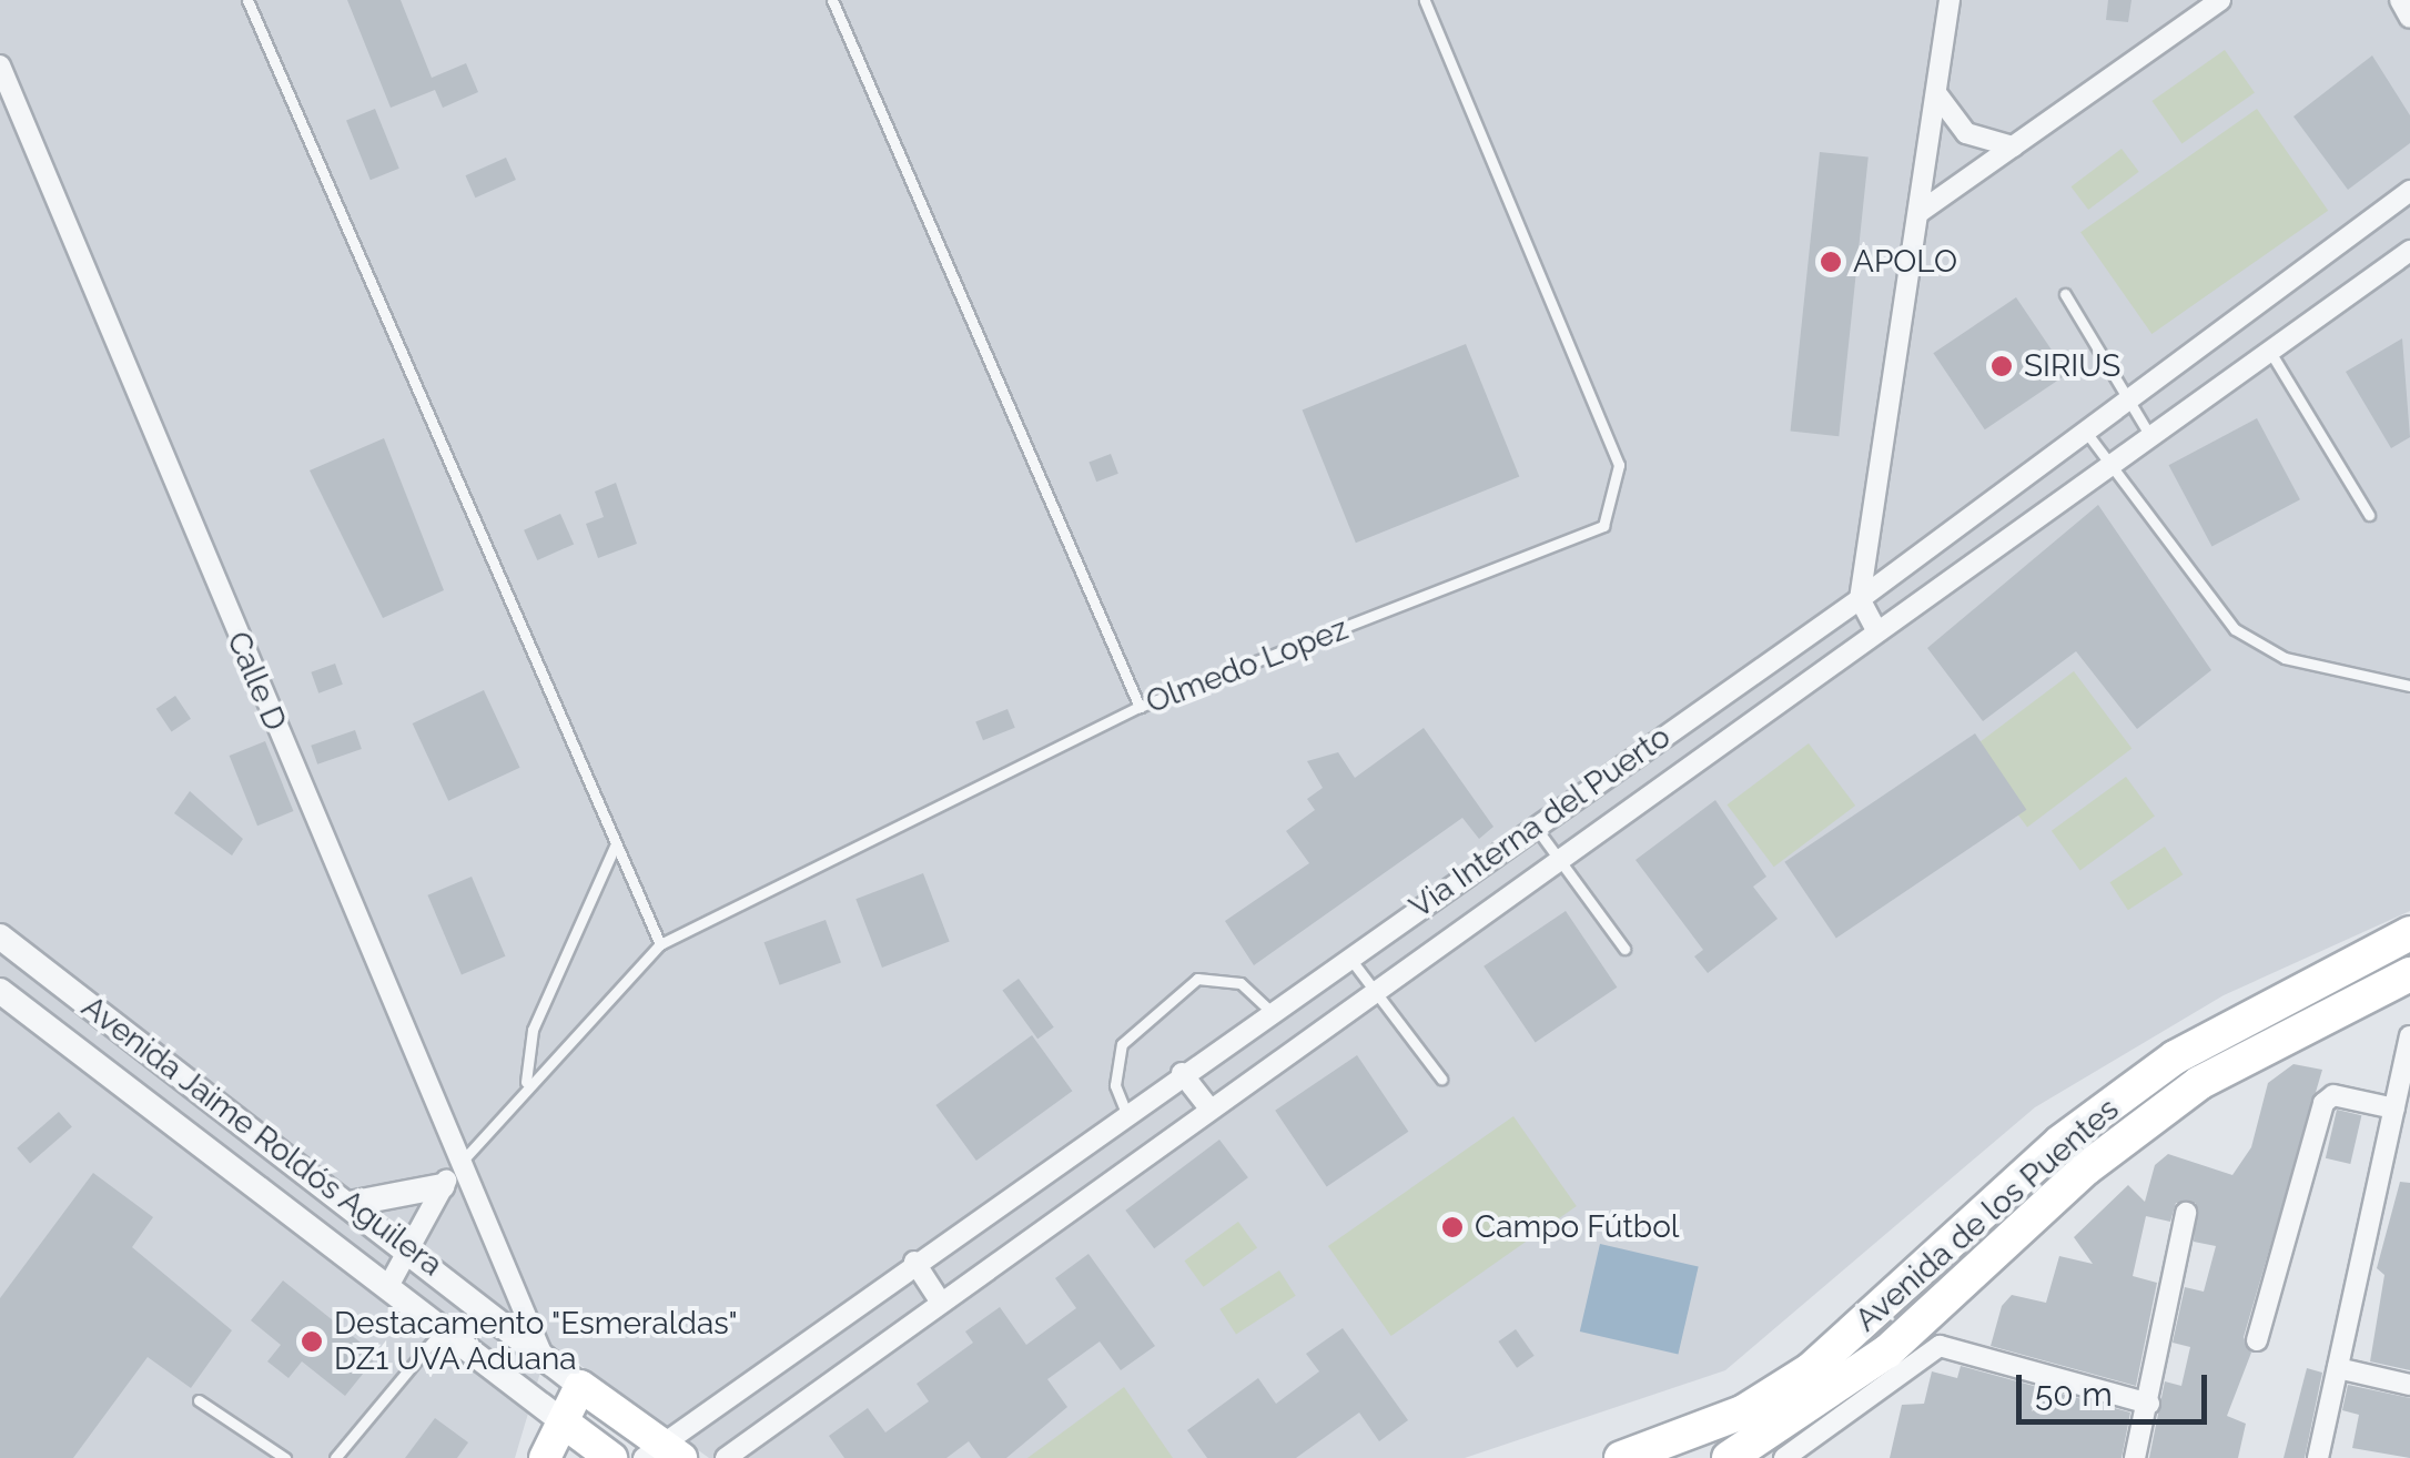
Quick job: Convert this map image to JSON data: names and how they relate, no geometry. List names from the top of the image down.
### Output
{
  "streets": {
    "main road": ["Avenida Jaime Roldós Aguilera", "Avenida de los Puentes"],
    "street": ["Calle D", "Via Interna del Puerto"],
    "lane": ["Olmedo Lopez"]
  },
  "crossings": [
    ["Olmedo Lopez", "Calle D"],
    ["Calle D", "Avenida Jaime Roldós Aguilera"],
    ["Via Interna del Puerto", "Avenida Jaime Roldós Aguilera"]
  ],
  "places": [
    "APOLO",
    "SIRIUS",
    "Campo Fútbol",
    "Destacamento \"Esmeraldas\" DZ1 UVA Aduana"
  ],
  "scale_bar": "50 m"
}
